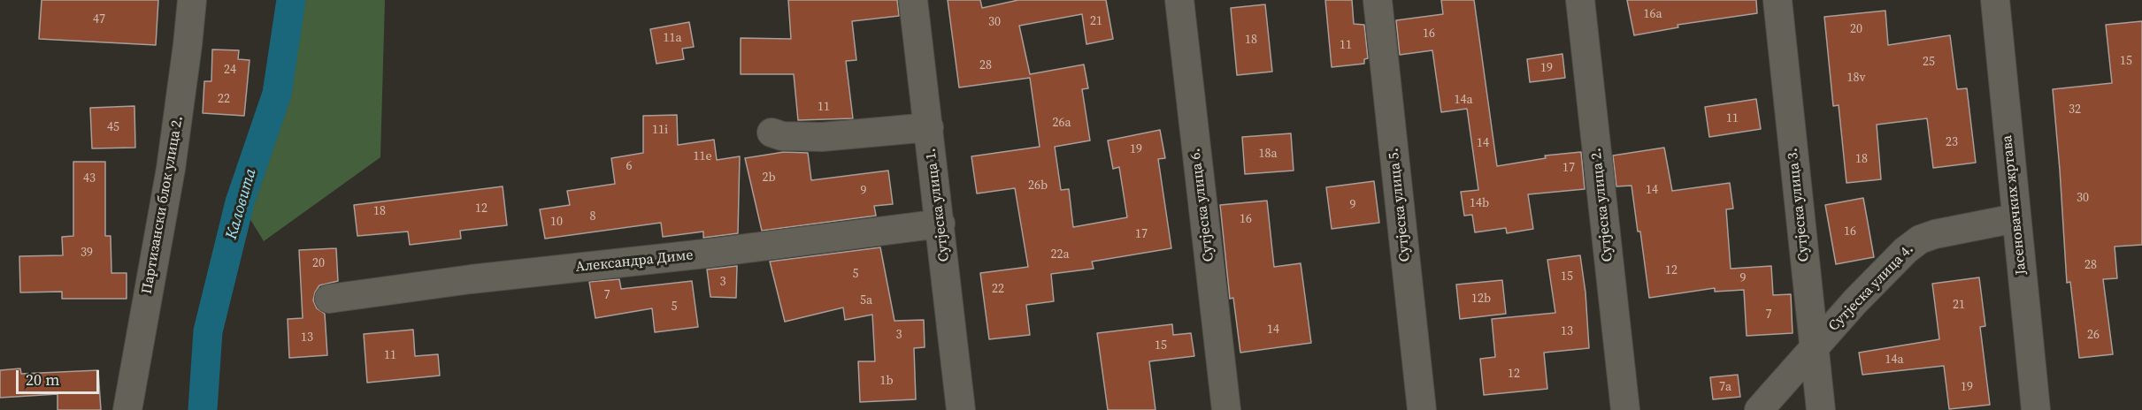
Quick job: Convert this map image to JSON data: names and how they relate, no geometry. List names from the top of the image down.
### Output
{
  "streets": {
    "street": [
      "Партизански блок улица 2.",
      "Сутјеска улица 1.",
      "Сутјеска улица 6.",
      "Сутјеска улица 5.",
      "Сутјеска улица 2.",
      "Сутјеска улица 3.",
      "Јасеновачких жртава",
      "Александра Диме",
      "Сутјеска улица 4."
    ]
  },
  "crossings": [
    ["Сутјеска улица 1.", "Александра Диме"],
    ["Сутјеска улица 3.", "Сутјеска улица 4."],
    ["Јасеновачких жртава", "Сутјеска улица 4."]
  ],
  "water": ["Каловита"],
  "house_numbers": [
    "16a",
    "47",
    "21",
    "30",
    "20",
    "16",
    "11a",
    "18",
    "11",
    "15",
    "25",
    "28",
    "19",
    "24",
    "18v",
    "22",
    "14a",
    "11",
    "32",
    "11",
    "26a",
    "45",
    "11i",
    "23",
    "14",
    "19",
    "18a",
    "11e",
    "18",
    "6",
    "17",
    "2b",
    "43",
    "26b",
    "14",
    "9",
    "30",
    "14b",
    "9",
    "12",
    "18",
    "8",
    "16",
    "10",
    "16",
    "17",
    "39",
    "22a",
    "20",
    "28",
    "12",
    "5",
    "15",
    "9",
    "3",
    "22",
    "7",
    "12b",
    "5a",
    "21",
    "5",
    "7",
    "14",
    "13",
    "3",
    "26",
    "13",
    "15",
    "11",
    "14a",
    "12",
    "1b",
    "7a",
    "19"
  ],
  "scale_bar": "20 m"
}
